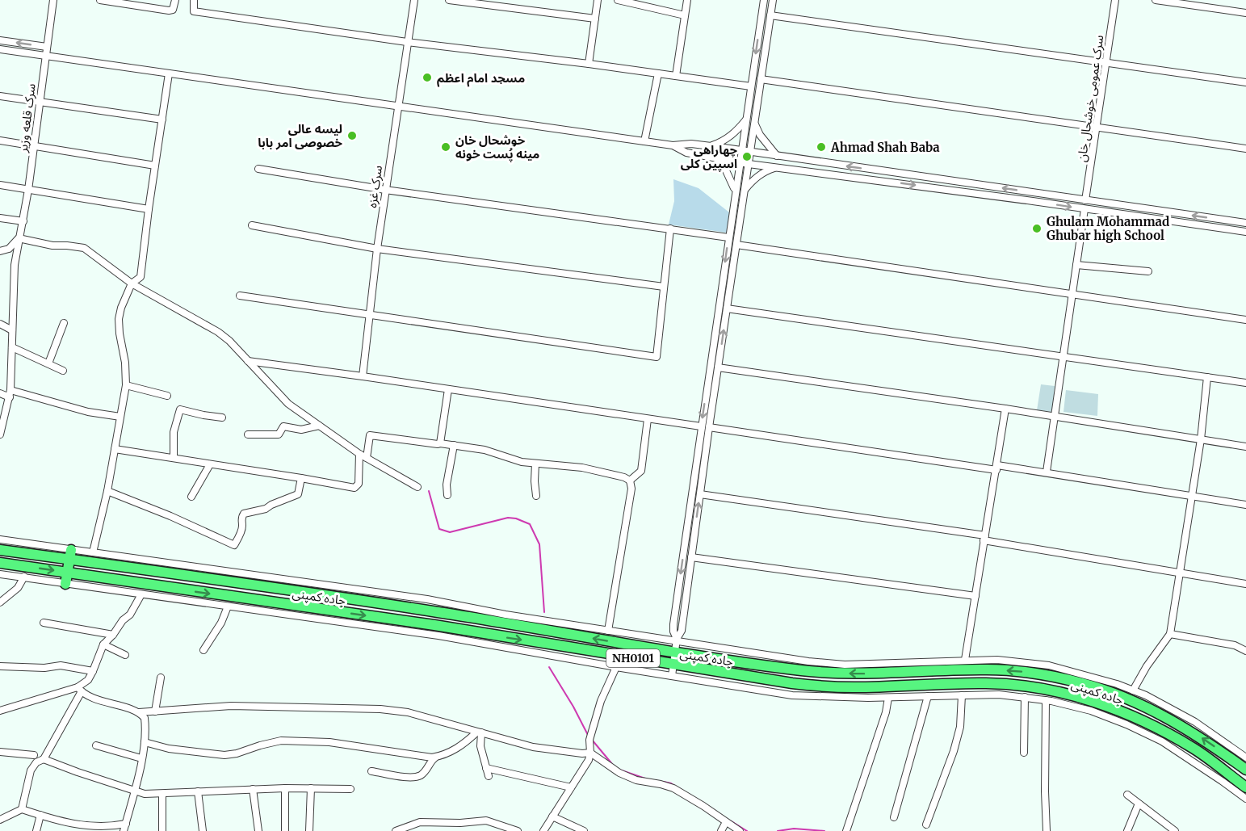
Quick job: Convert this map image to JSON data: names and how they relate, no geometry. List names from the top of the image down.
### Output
{
  "streets": {
    "highway": ["جاده کمپنی", "NH0101"],
    "street": ["سرک عمومی خوشحال خان", "سرک قلعه وزیر", "سرک غزه"]
  },
  "places": [
    "مسجد امام اعظم",
    "لیسه عالی خصوصی امر بابا",
    "خوشحال خان مینه پُست خونه",
    "Ahmad Shah Baba",
    "چهاراهی اسپین کلی",
    "Ghulam Mohammad Ghubar high School"
  ]
}
